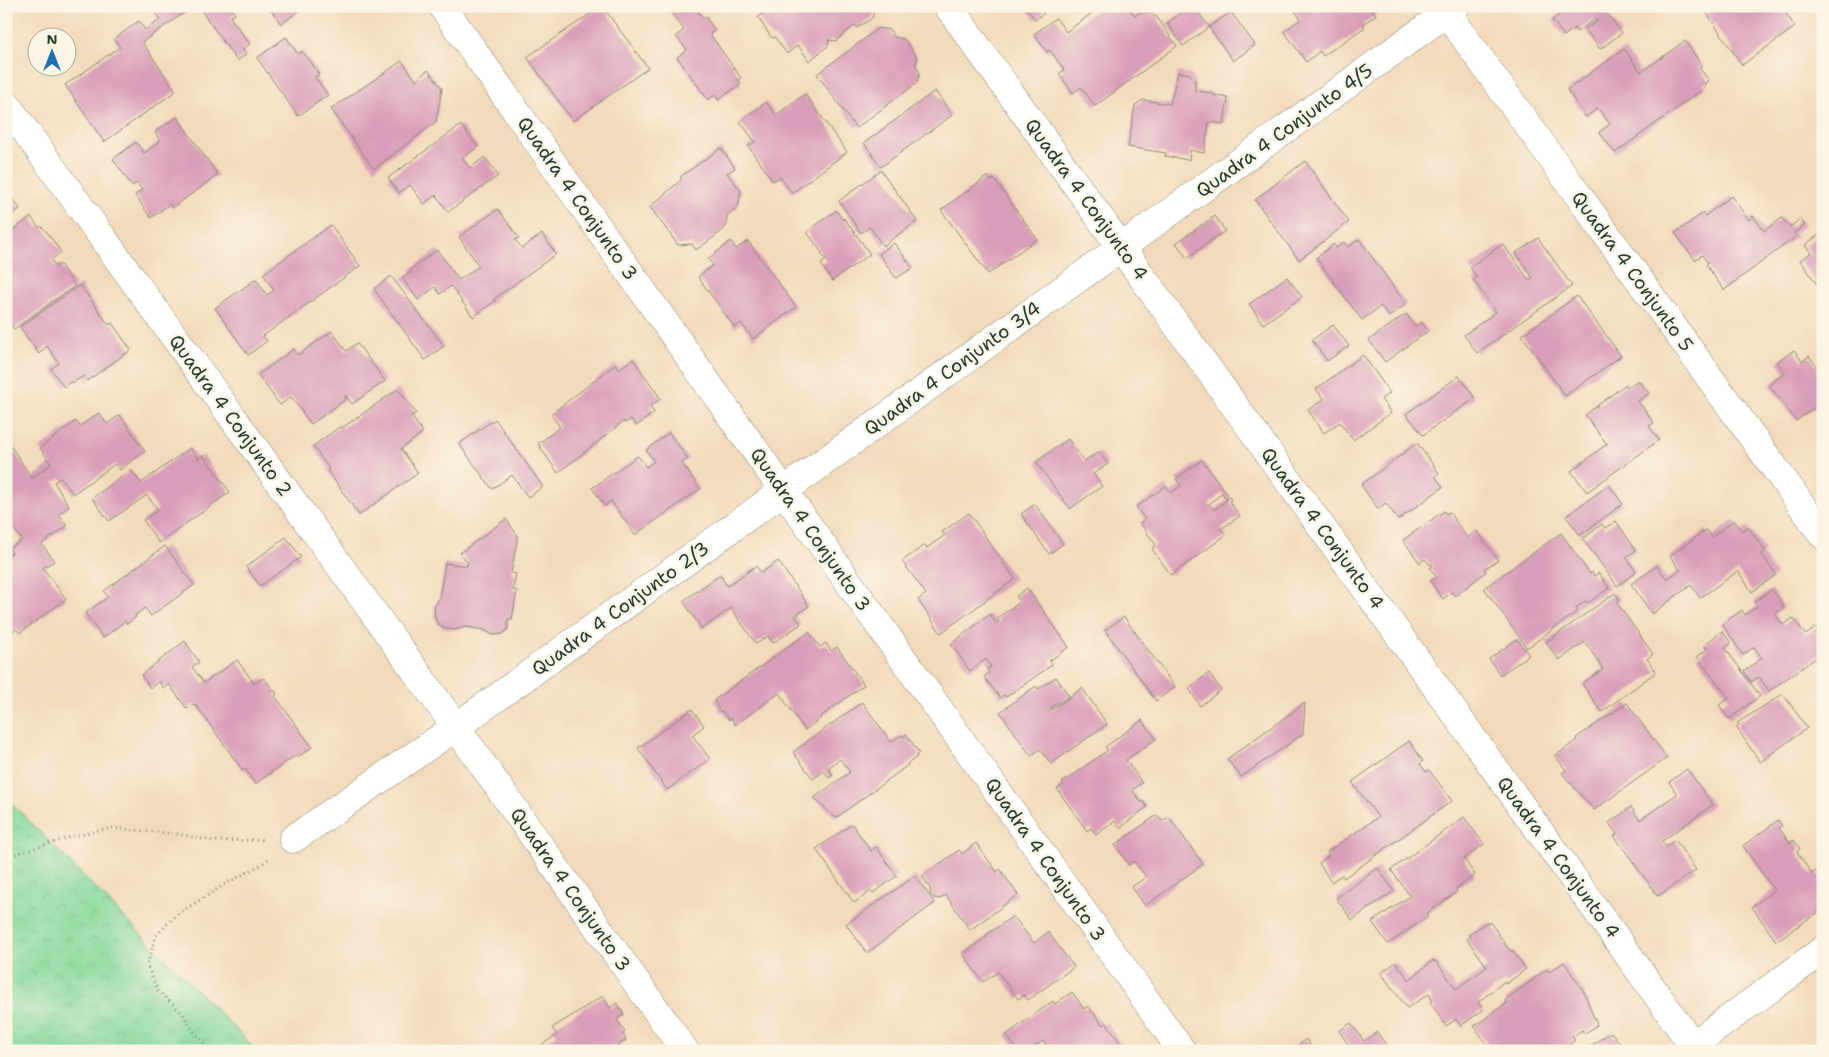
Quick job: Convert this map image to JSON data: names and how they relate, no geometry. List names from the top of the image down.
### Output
{
  "streets": {
    "street": [
      "Quadra 4 Conjunto 4/5",
      "Quadra 4 Conjunto 3",
      "Quadra 4 Conjunto 4",
      "Quadra 4 Conjunto 5",
      "Quadra 4 Conjunto 3/4",
      "Quadra 4 Conjunto 2",
      "Quadra 4 Conjunto 2/3"
    ]
  },
  "crossings": [
    ["Quadra 4 Conjunto 4/5", "Quadra 4 Conjunto 4"],
    ["Quadra 4 Conjunto 4/5", "Quadra 4 Conjunto 5"],
    ["Quadra 4 Conjunto 4/5", "Quadra 4 Conjunto 3/4"],
    ["Quadra 4 Conjunto 3", "Quadra 4 Conjunto 3/4"],
    ["Quadra 4 Conjunto 3", "Quadra 4 Conjunto 2"],
    ["Quadra 4 Conjunto 3", "Quadra 4 Conjunto 2/3"],
    ["Quadra 4 Conjunto 4", "Quadra 4 Conjunto 3/4"],
    ["Quadra 4 Conjunto 3/4", "Quadra 4 Conjunto 2/3"],
    ["Quadra 4 Conjunto 2", "Quadra 4 Conjunto 2/3"]
  ],
  "north": "top"
}
